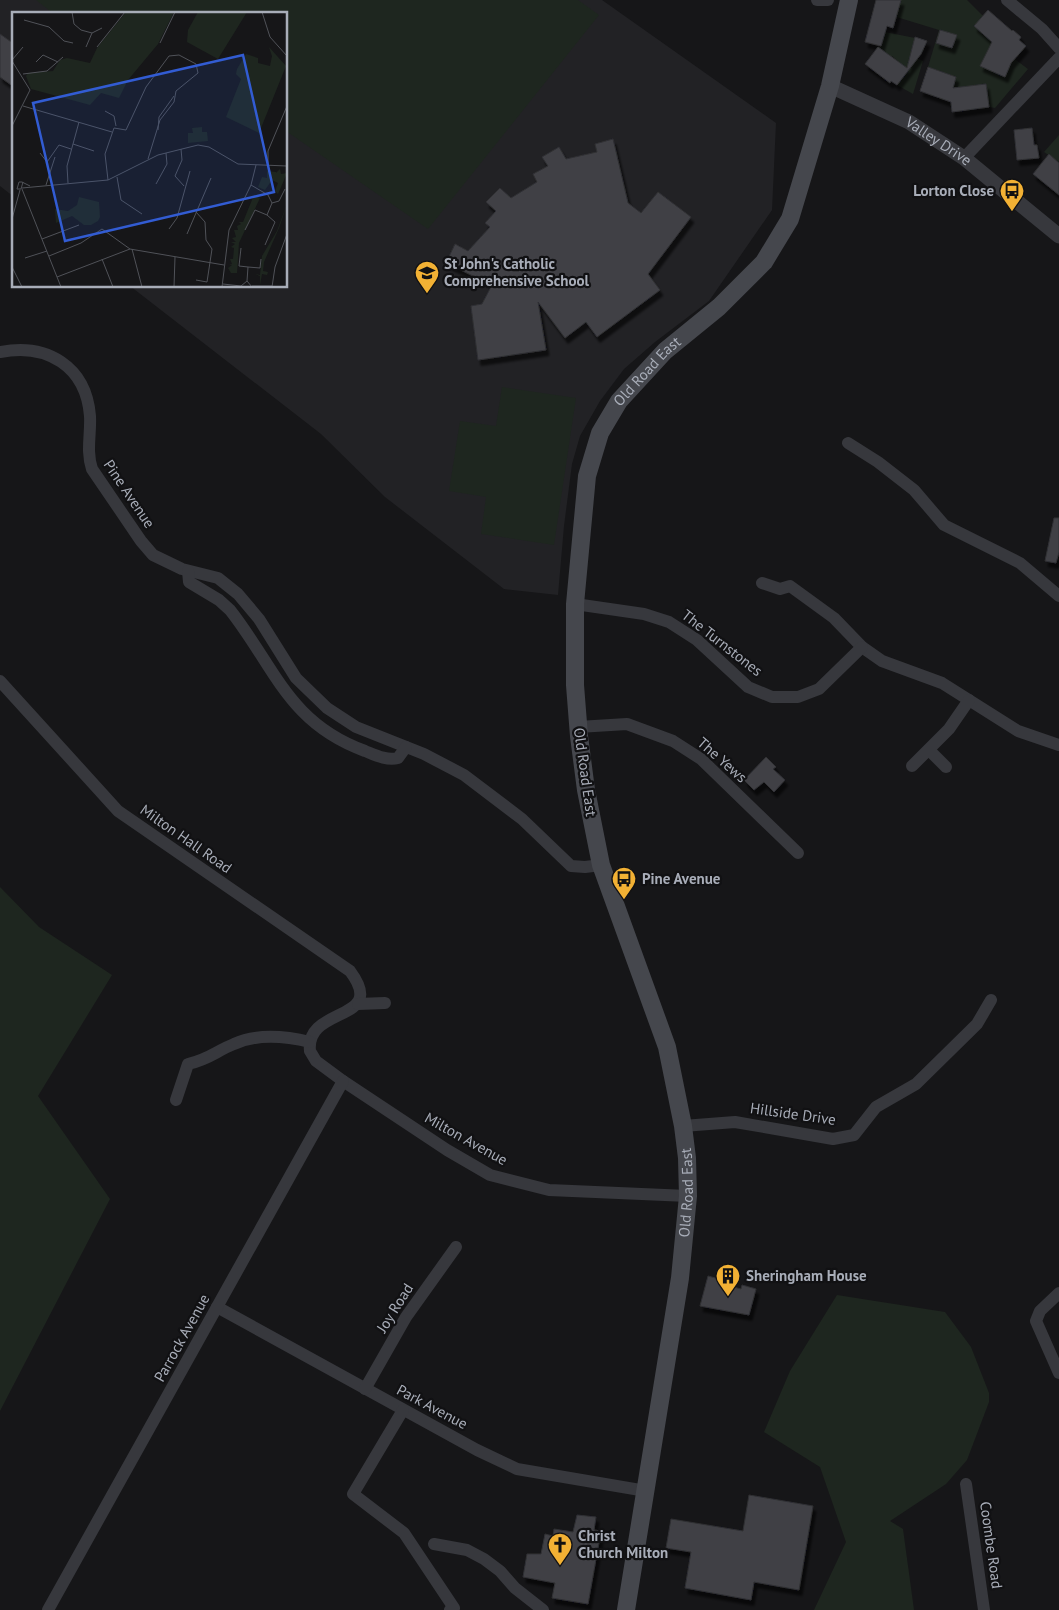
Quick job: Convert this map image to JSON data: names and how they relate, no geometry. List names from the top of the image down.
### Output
{
  "streets": {
    "main road": ["Old Road East"],
    "street": [
      "Valley Drive",
      "Pine Avenue",
      "The Turnstones",
      "The Yews",
      "Milton Hall Road",
      "Hillside Drive",
      "Milton Avenue",
      "Joy Road",
      "Parrock Avenue",
      "Park Avenue",
      "Coombe Road"
    ]
  },
  "crossings": [
    ["Valley Drive", "Old Road East"],
    ["Old Road East", "Pine Avenue"],
    ["Old Road East", "The Turnstones"],
    ["Old Road East", "The Yews"],
    ["Old Road East", "Hillside Drive"],
    ["Old Road East", "Milton Avenue"],
    ["Old Road East", "Park Avenue"],
    ["Milton Avenue", "Parrock Avenue"],
    ["Joy Road", "Park Avenue"],
    ["Parrock Avenue", "Park Avenue"]
  ],
  "places": {
    "bus stop": ["Lorton Close", "Pine Avenue"],
    "school or university": ["St John's Catholic Comprehensive School"],
    "building": ["Sheringham House"],
    "church": ["Christ Church Milton"]
  }
}
